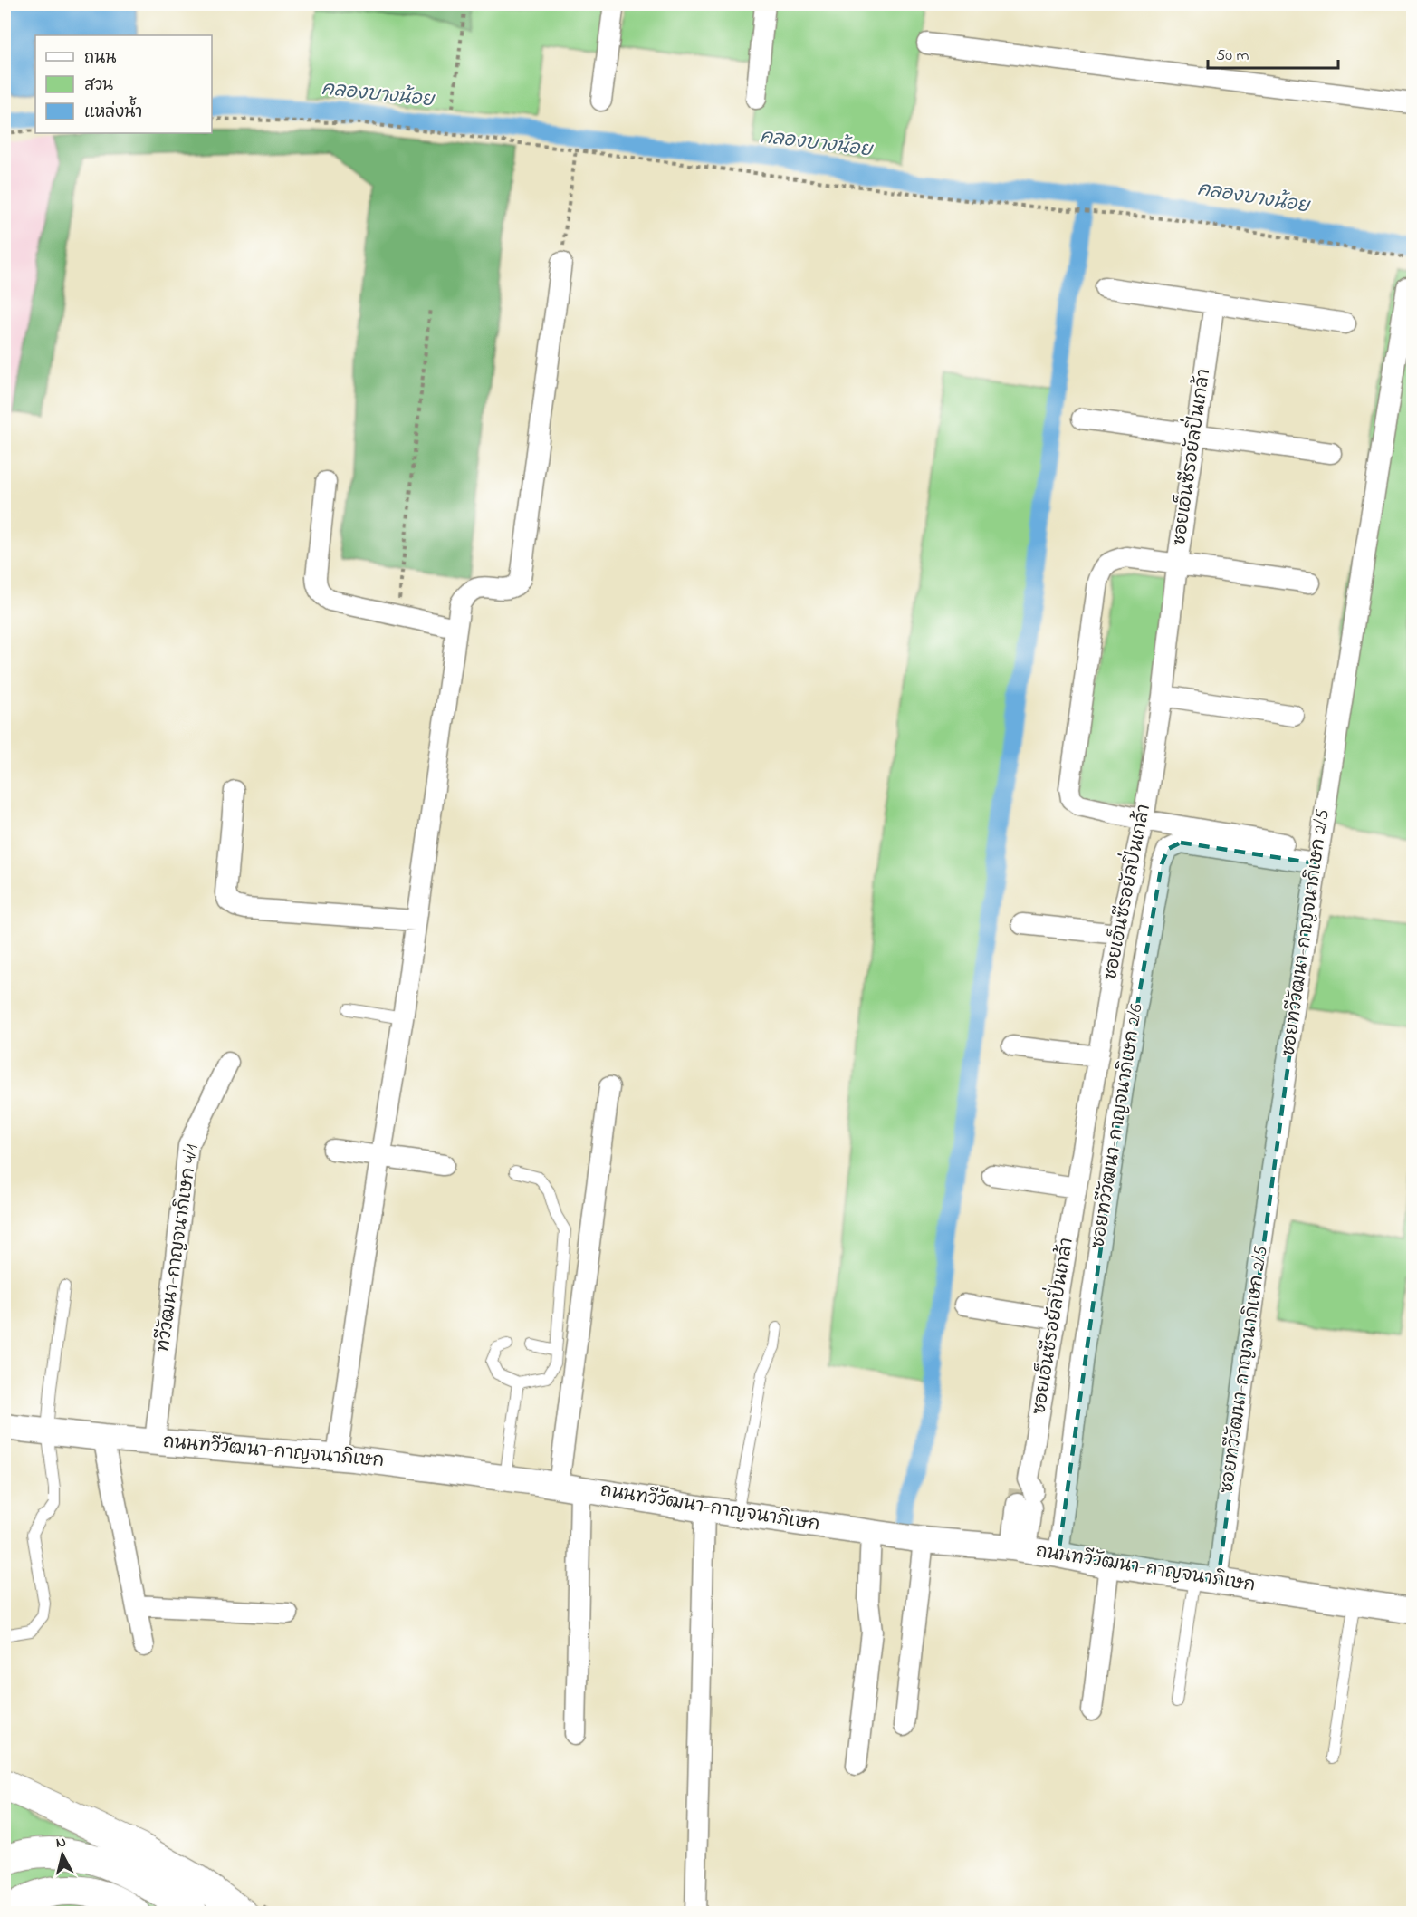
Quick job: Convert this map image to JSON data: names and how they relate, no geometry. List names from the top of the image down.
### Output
{
  "streets": {
    "street": [
      "ซอยเอ็นซีรอยัลปิ่นเกล้า",
      "ซอยทวีวัฒนา-กาญจนาภิเษก 2/5",
      "ซอยทวีวัฒนา-กาญจนาภิเษก 2/6",
      "ทวีวัฒนา-กาญจนาภิเษก 4/1",
      "ถนนทวีวัฒนา-กาญจนาภิเษก"
    ]
  },
  "crossings": [
    ["ซอยเอ็นซีรอยัลปิ่นเกล้า", "ถนนทวีวัฒนา-กาญจนาภิเษก"],
    ["ซอยทวีวัฒนา-กาญจนาภิเษก 2/5", "ซอยทวีวัฒนา-กาญจนาภิเษก 2/6"],
    ["ซอยทวีวัฒนา-กาญจนาภิเษก 2/5", "ถนนทวีวัฒนา-กาญจนาภิเษก"],
    ["ซอยทวีวัฒนา-กาญจนาภิเษก 2/6", "ถนนทวีวัฒนา-กาญจนาภิเษก"],
    ["ทวีวัฒนา-กาญจนาภิเษก 4/1", "ถนนทวีวัฒนา-กาญจนาภิเษก"]
  ],
  "water": ["คลองบางน้อย"],
  "legend": ["ถนน", "สวน", "แหล่งน้ำ"],
  "scale_bar": "50 m",
  "north": "top"
}
